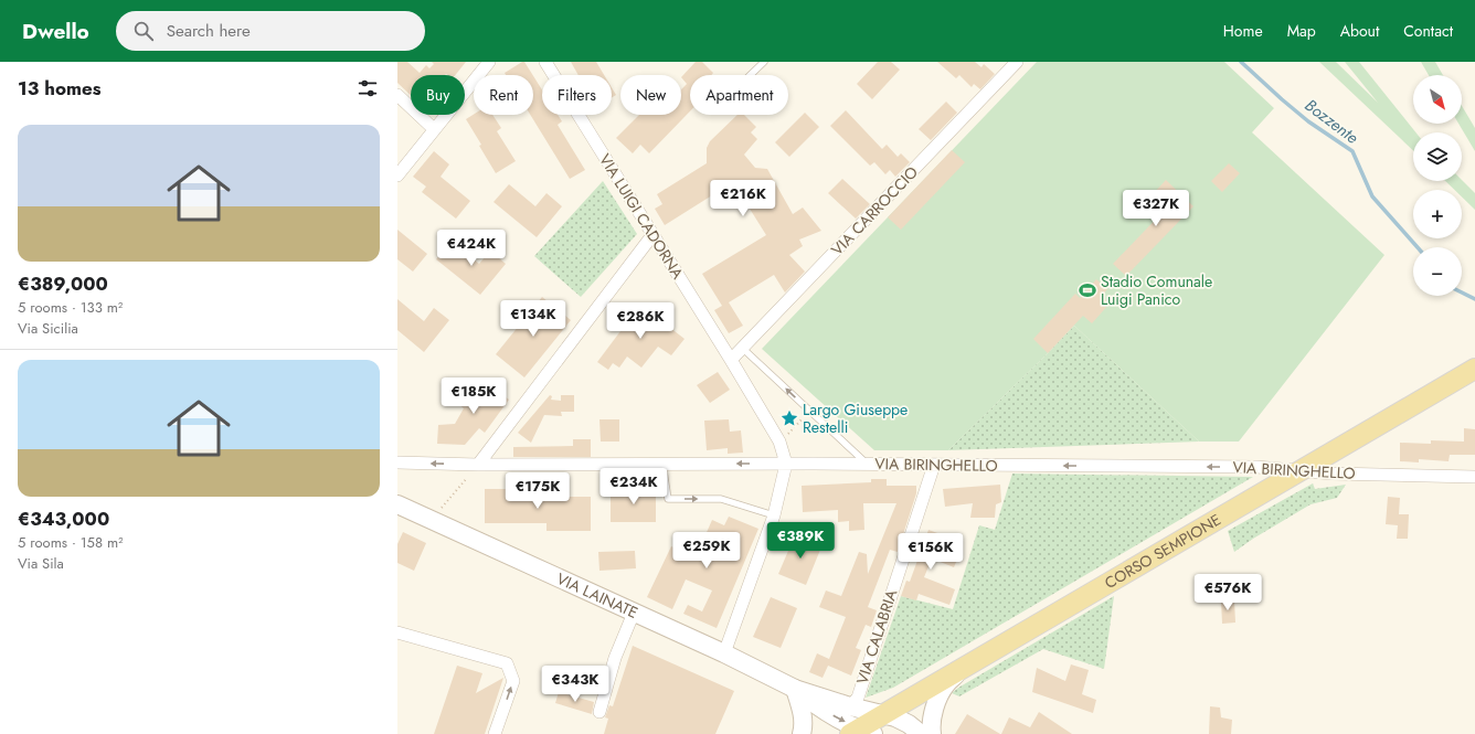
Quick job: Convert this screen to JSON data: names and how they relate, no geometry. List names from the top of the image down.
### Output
{
  "streets": {
    "main road": ["CORSO SEMPIONE"],
    "street": [
      "VIA CARROCCIO",
      "VIA LUIGI CADORNA",
      "VIA BIRINGHELLO",
      "VIA LAINATE",
      "VIA CALABRIA"
    ]
  },
  "crossings": [
    ["VIA CARROCCIO", "VIA LUIGI CADORNA"],
    ["VIA LUIGI CADORNA", "VIA BIRINGHELLO"],
    ["VIA BIRINGHELLO", "CORSO SEMPIONE"],
    ["VIA BIRINGHELLO", "VIA CALABRIA"],
    ["CORSO SEMPIONE", "VIA LAINATE"],
    ["VIA LAINATE", "VIA CALABRIA"]
  ],
  "one_way": ["VIA BIRINGHELLO"],
  "water": ["Bozzente"],
  "places": {
    "sports": ["Stadio Comunale Luigi Panico"],
    "place": ["Largo Giuseppe Restelli"]
  },
  "north": "bottom right",
  "page": {
    "header": "Dwello",
    "search": "Search here",
    "nav": [
      "Home",
      "Map",
      "About",
      "Contact"
    ],
    "heading": "13 homes",
    "map_buttons": ["+", "−"],
    "chip": [
      "Buy",
      "Rent",
      "Filters",
      "New",
      "Apartment"
    ],
    "list": [
      {
        "name": "€389,000",
        "note": "5 rooms · 133 m² · Via Sicilia"
      },
      {
        "name": "€343,000",
        "note": "5 rooms · 158 m² · Via Sila"
      }
    ],
    "price": [
      "€216K",
      "€327K",
      "€424K",
      "€134K",
      "€286K",
      "€185K",
      "€234K",
      "€175K",
      "€389K",
      "€259K",
      "€156K",
      "€576K",
      "€343K"
    ]
  }
}
